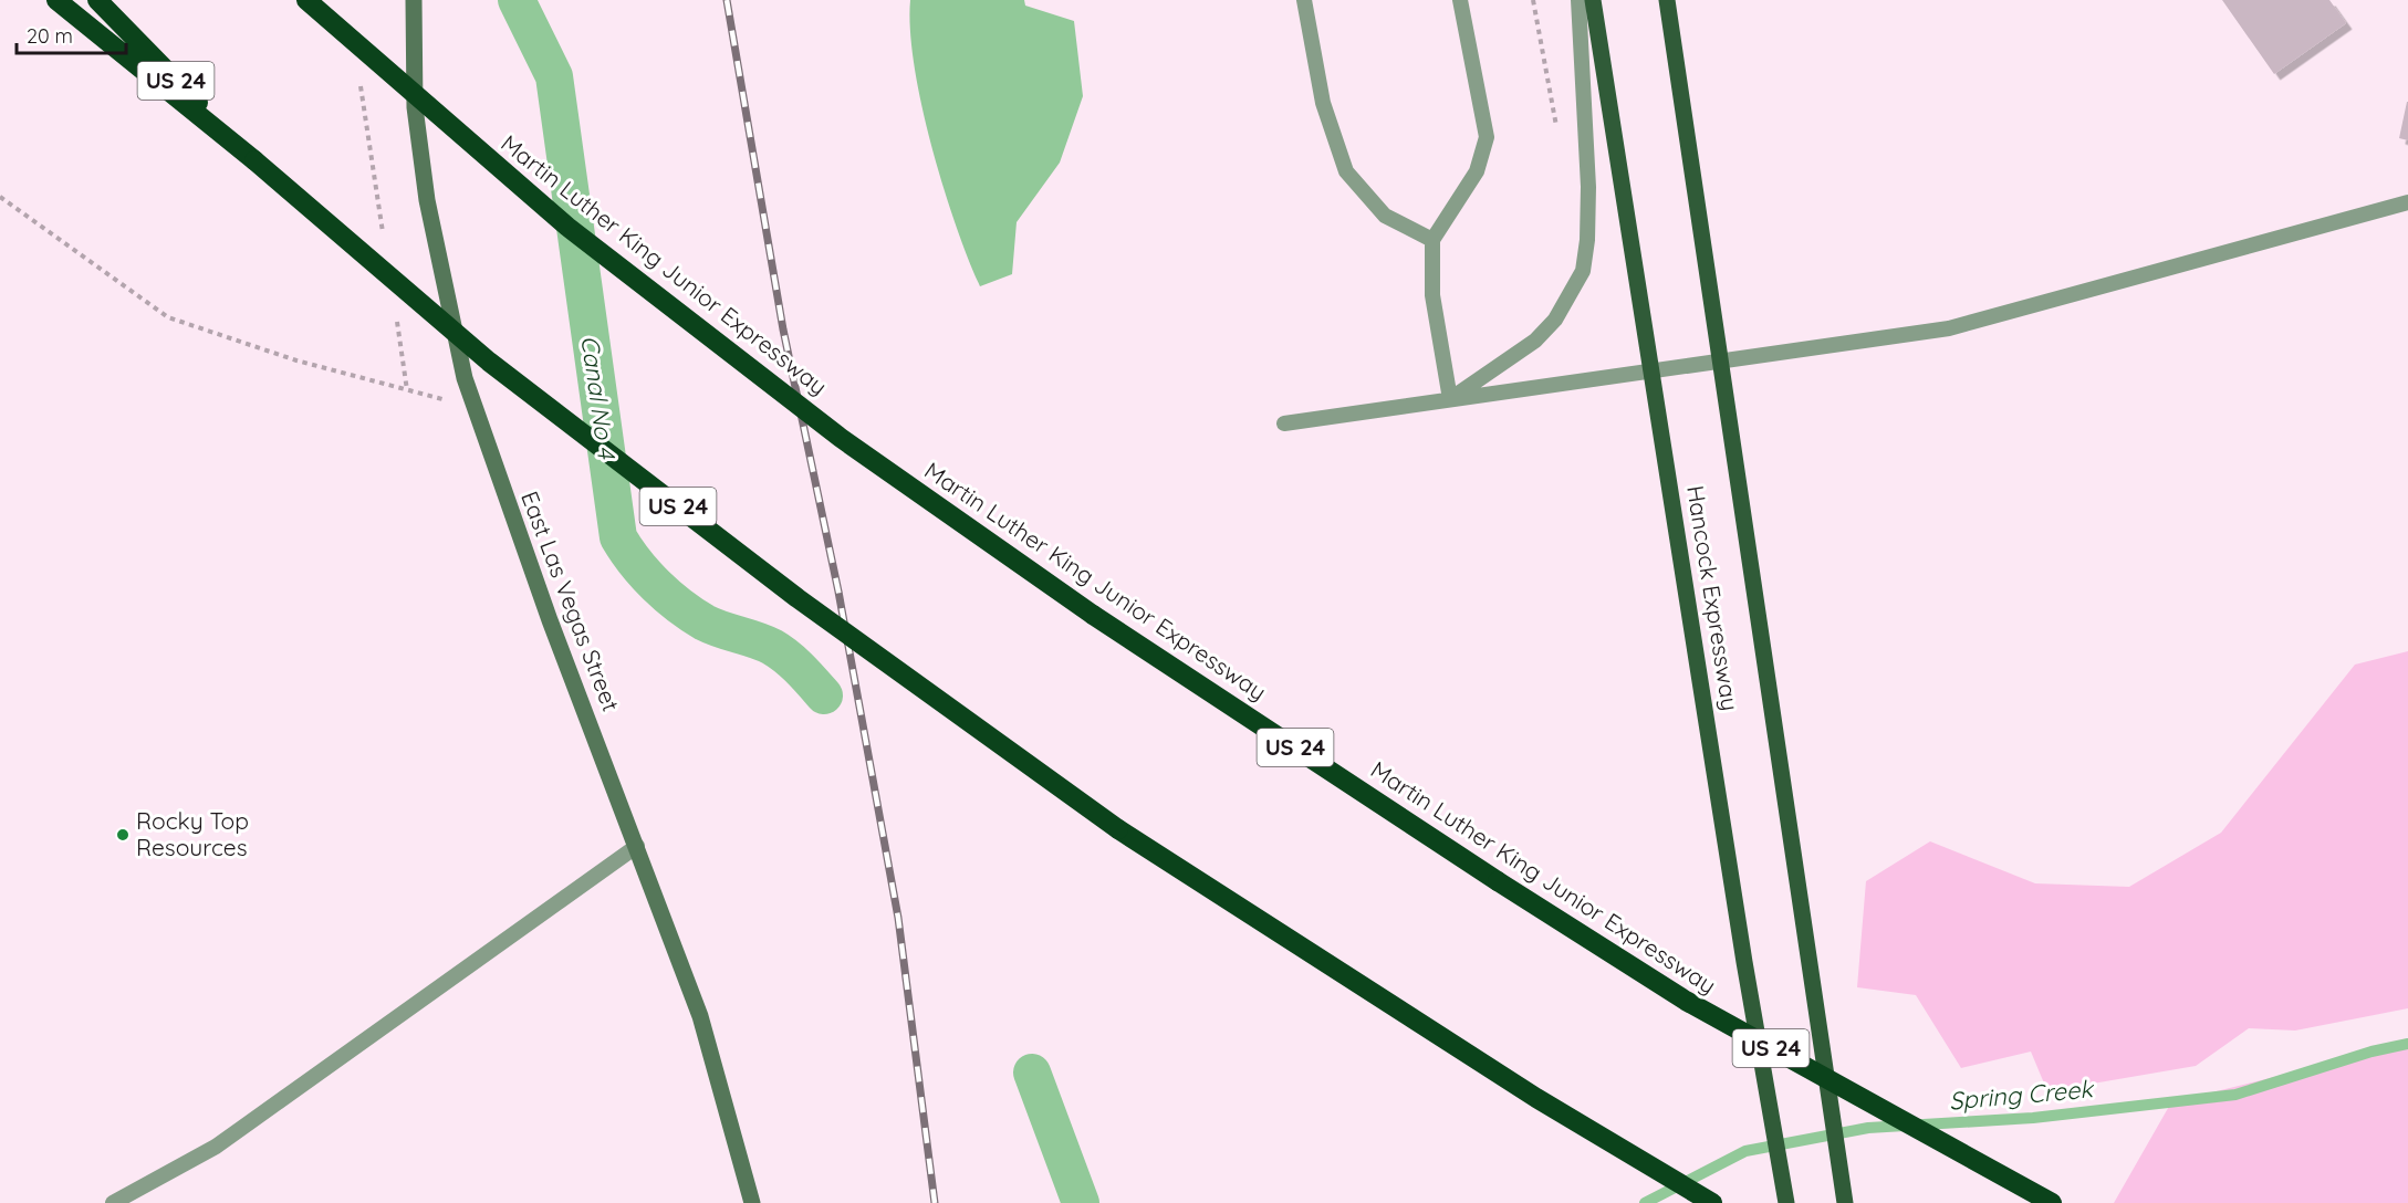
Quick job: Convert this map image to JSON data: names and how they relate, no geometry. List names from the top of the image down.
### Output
{
  "streets": {
    "highway": ["US 24", "Martin Luther King Junior Expressway"],
    "main road": ["Hancock Expressway"],
    "street": ["East Las Vegas Street"]
  },
  "water": ["Canal No 4", "Spring Creek"],
  "places": ["Rocky Top Resources"],
  "scale_bar": "20 m"
}
